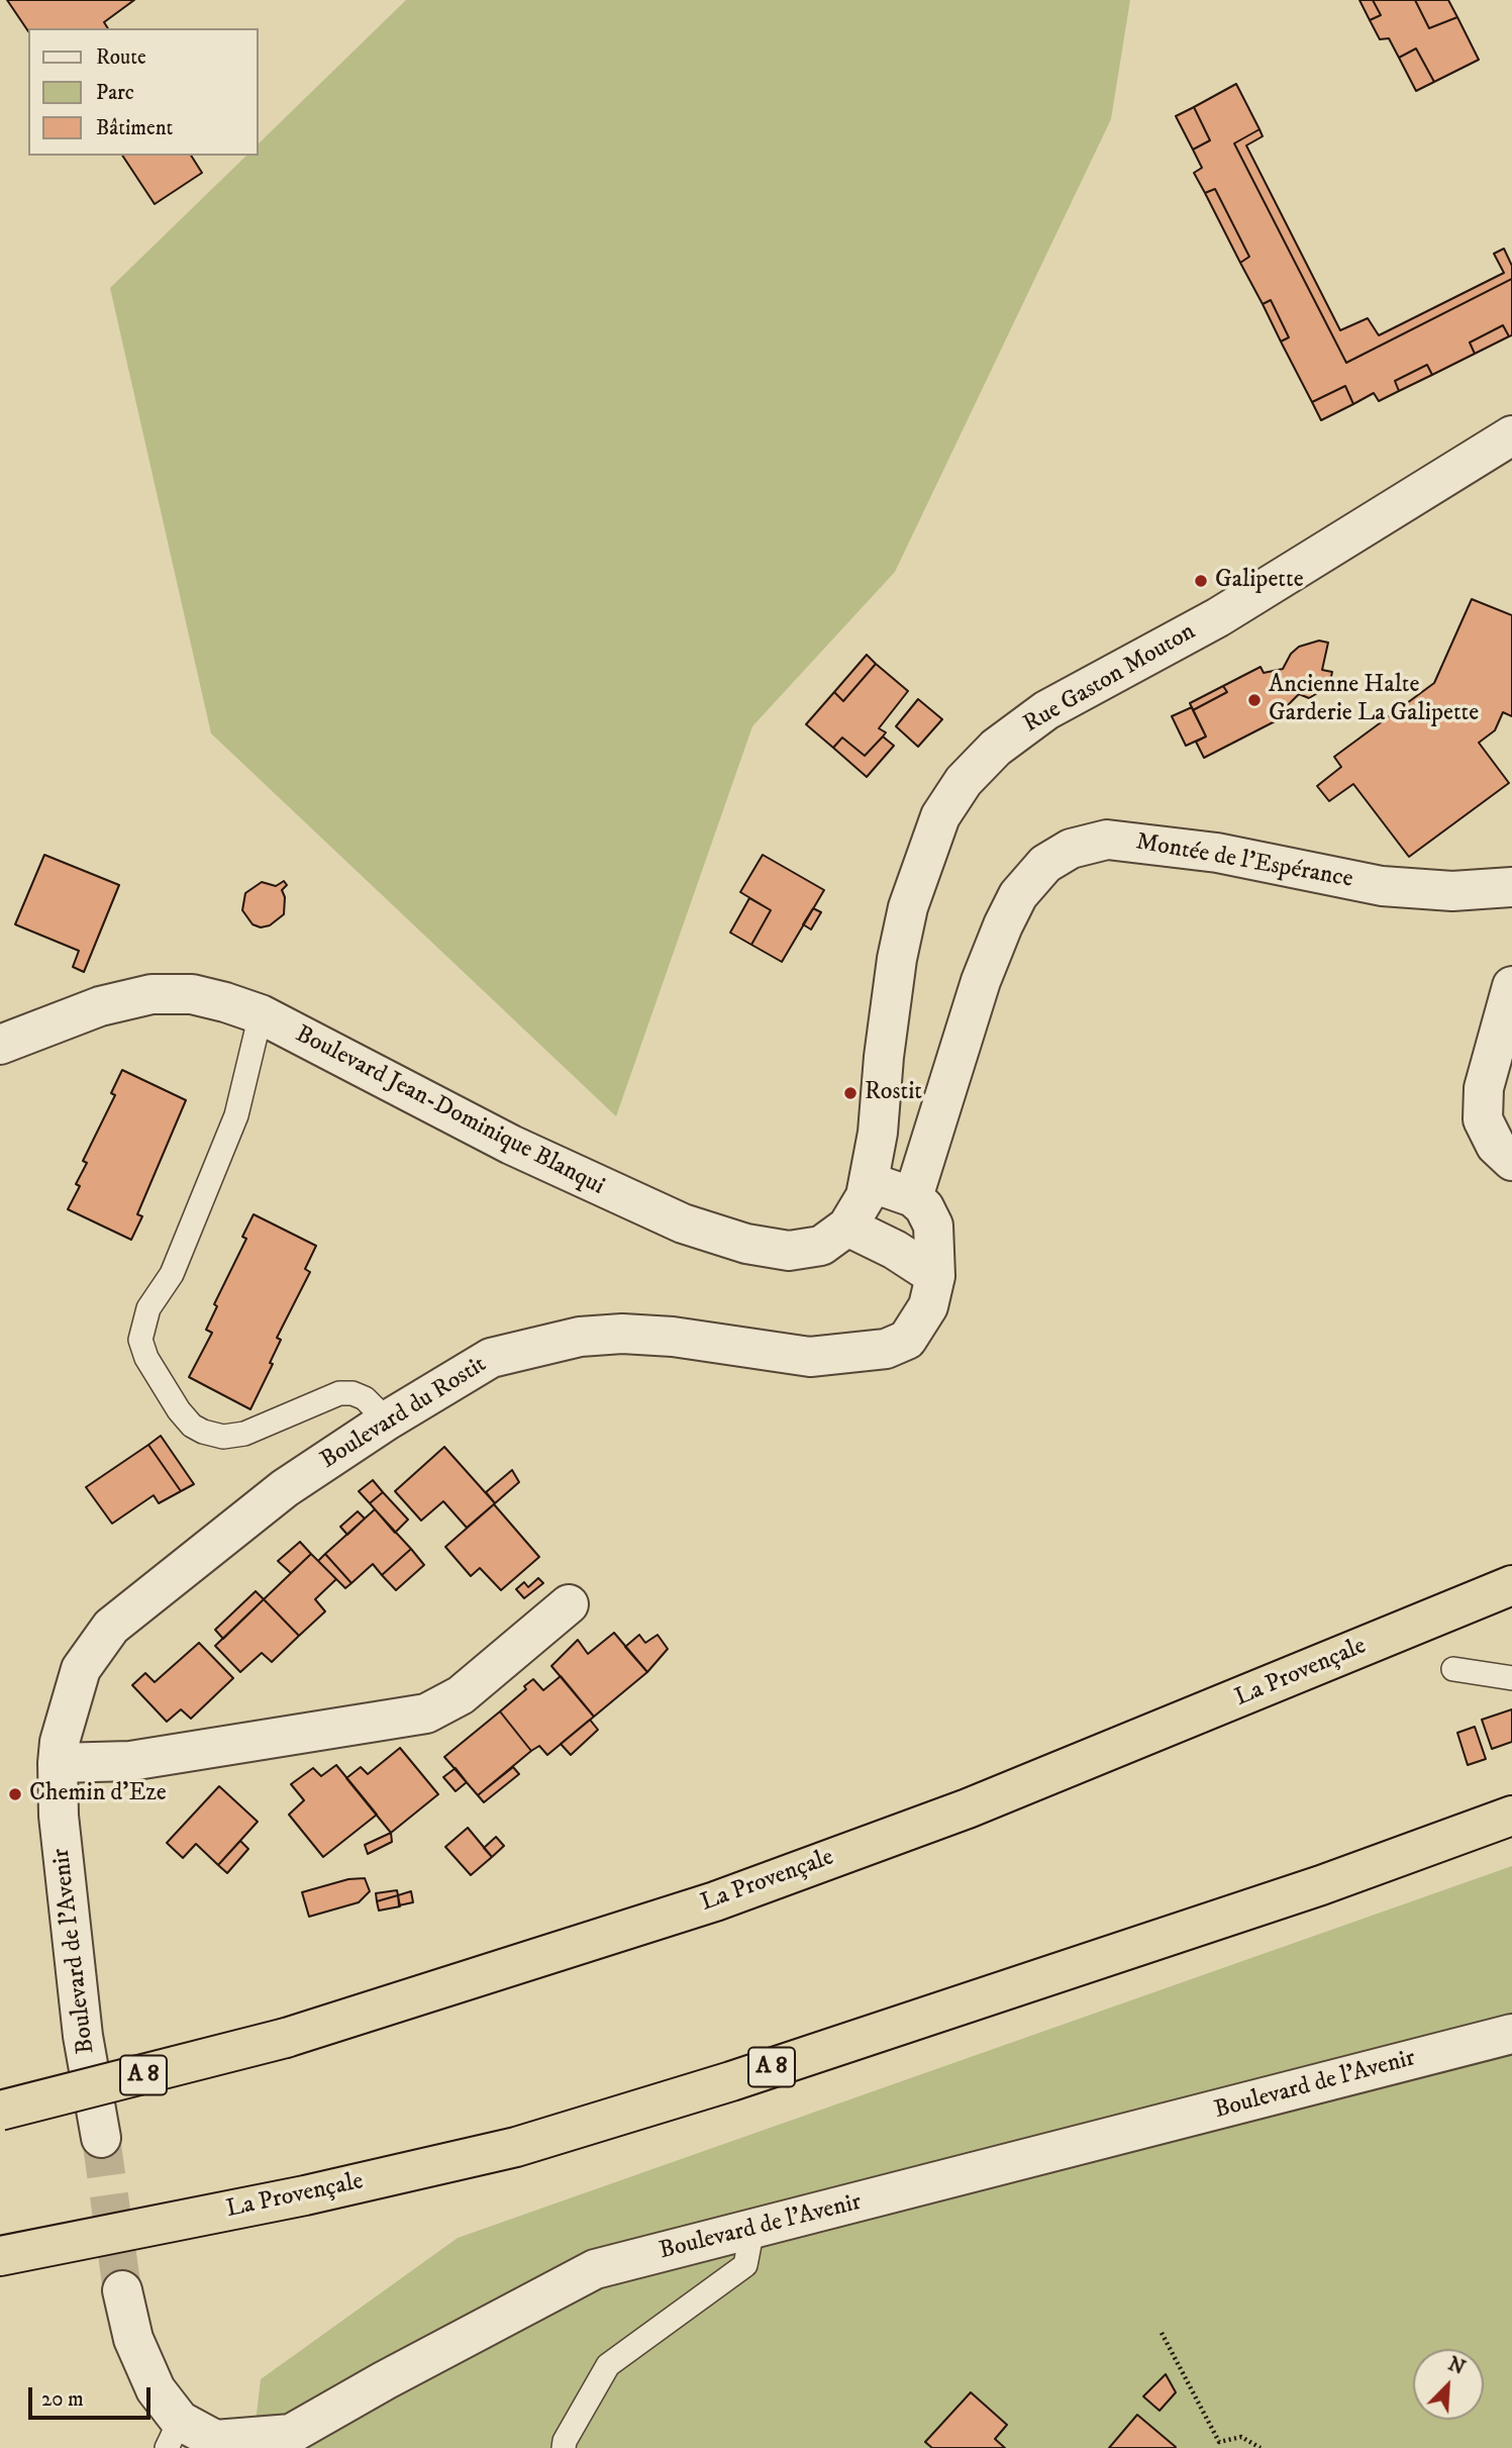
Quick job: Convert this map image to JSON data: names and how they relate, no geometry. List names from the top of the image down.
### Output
{
  "streets": {
    "highway": ["La Provençale", "A 8"],
    "street": [
      "Rue Gaston Mouton",
      "Montée de l'Espérance",
      "Boulevard Jean-Dominique Blanqui",
      "Boulevard du Rostit",
      "Boulevard de l'Avenir"
    ]
  },
  "crossings": [
    ["Rue Gaston Mouton", "Boulevard Jean-Dominique Blanqui"],
    ["Montée de l'Espérance", "Boulevard du Rostit"],
    ["Boulevard du Rostit", "Boulevard de l'Avenir"]
  ],
  "places": [
    "Galipette",
    "Ancienne Halte Garderie La Galipette",
    "Rostit",
    "Chemin d'Eze"
  ],
  "legend": ["Route", "Parc", "Bâtiment"],
  "scale_bar": "20 m",
  "north": "top right"
}
